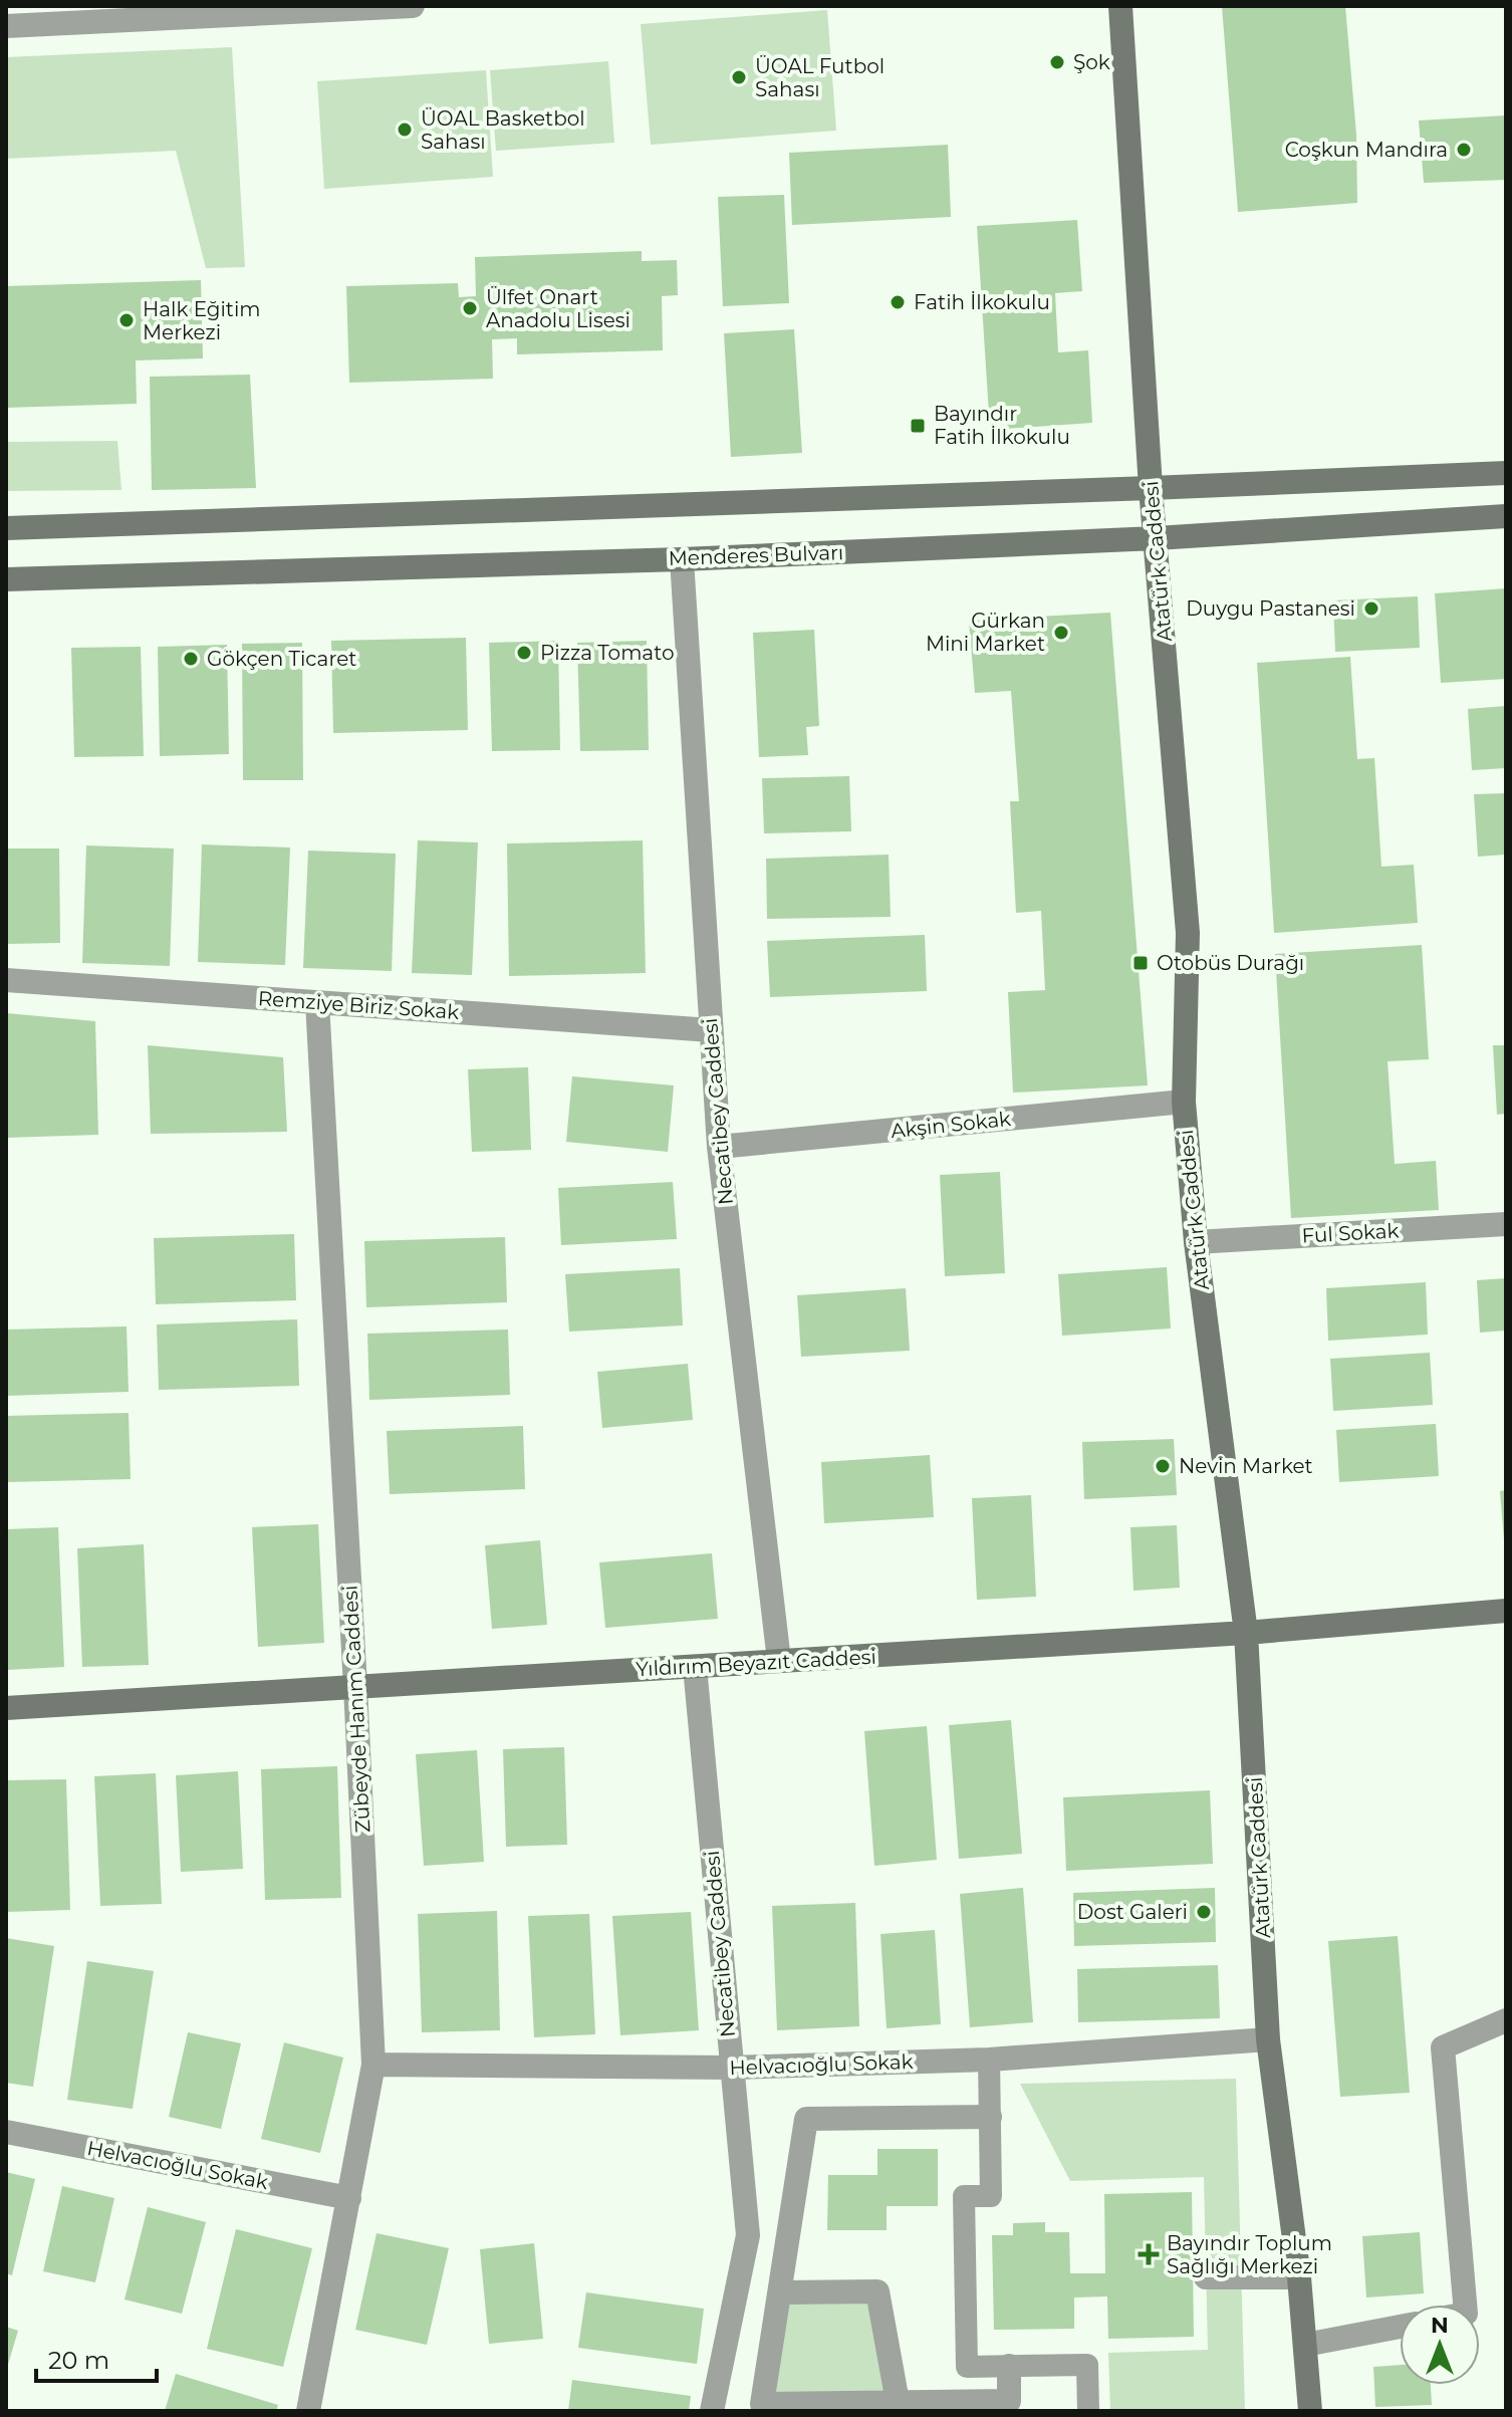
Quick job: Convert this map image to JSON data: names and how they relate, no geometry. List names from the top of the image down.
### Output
{
  "streets": {
    "street": [
      "Menderes Bulvarı",
      "Atatürk Caddesi",
      "Remziye Biriz Sokak",
      "Necatibey Caddesi",
      "Akşin Sokak",
      "Ful Sokak",
      "Yıldırım Beyazıt Caddesi",
      "Zübeyde Hanım Caddesi",
      "Helvacıoğlu Sokak"
    ]
  },
  "crossings": [
    ["Menderes Bulvarı", "Atatürk Caddesi"],
    ["Menderes Bulvarı", "Necatibey Caddesi"],
    ["Atatürk Caddesi", "Akşin Sokak"],
    ["Atatürk Caddesi", "Ful Sokak"],
    ["Atatürk Caddesi", "Yıldırım Beyazıt Caddesi"],
    ["Atatürk Caddesi", "Helvacıoğlu Sokak"],
    ["Remziye Biriz Sokak", "Necatibey Caddesi"],
    ["Remziye Biriz Sokak", "Zübeyde Hanım Caddesi"],
    ["Necatibey Caddesi", "Akşin Sokak"],
    ["Necatibey Caddesi", "Yıldırım Beyazıt Caddesi"],
    ["Necatibey Caddesi", "Helvacıoğlu Sokak"],
    ["Yıldırım Beyazıt Caddesi", "Zübeyde Hanım Caddesi"],
    ["Zübeyde Hanım Caddesi", "Helvacıoğlu Sokak"]
  ],
  "places": {
    "other": [
      "Şok",
      "ÜOAL Futbol Sahası",
      "ÜOAL Basketbol Sahası",
      "Coşkun Mandıra",
      "Fatih İlkokulu",
      "Ülfet Onart Anadolu Lisesi",
      "Halk Eğitim Merkezi",
      "Duygu Pastanesi",
      "Gürkan Mini Market",
      "Pizza Tomato",
      "Gökçen Ticaret",
      "Nevin Market",
      "Dost Galeri"
    ],
    "transit": ["Bayındır Fatih İlkokulu", "Otobüs Durağı"],
    "health": ["Bayındır Toplum Sağlığı Merkezi"]
  },
  "scale_bar": "20 m",
  "north": "top"
}
